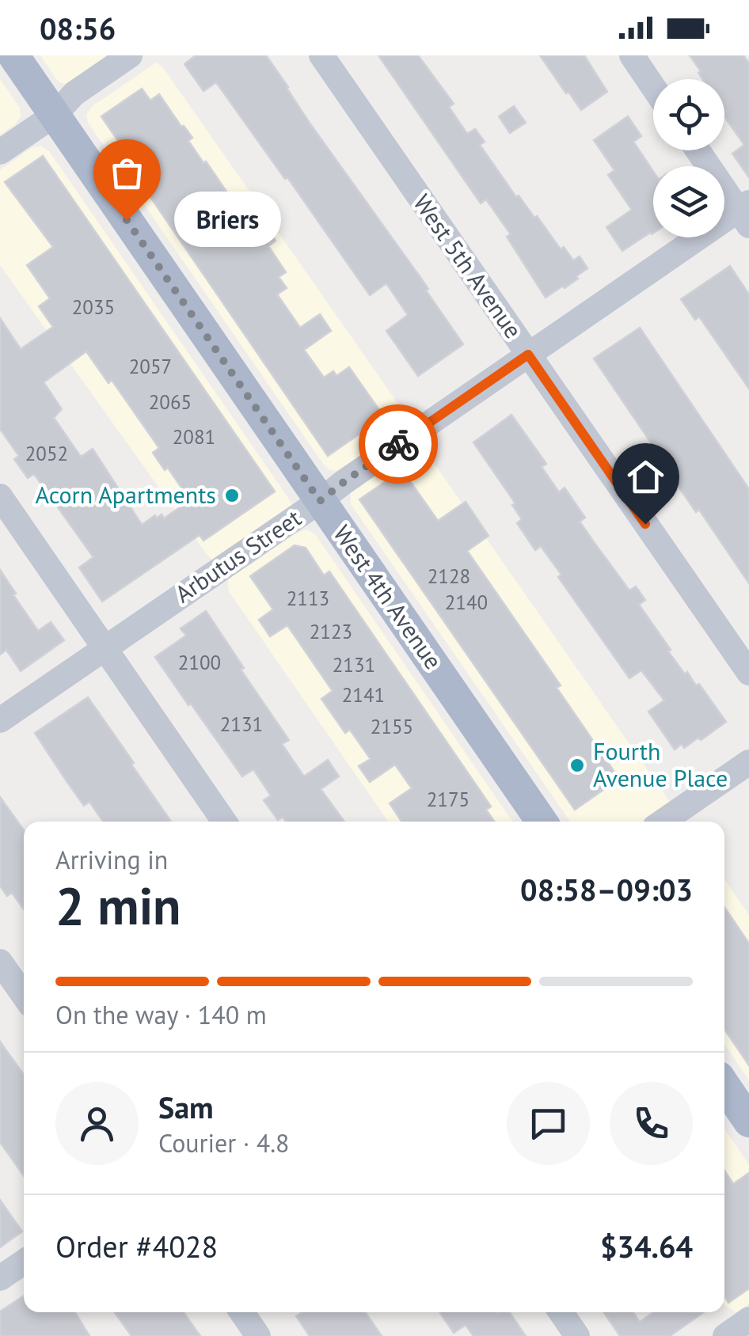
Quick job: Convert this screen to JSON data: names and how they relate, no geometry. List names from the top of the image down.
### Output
{
  "streets": {
    "main road": ["West 4th Avenue"],
    "street": ["West 5th Avenue", "Arbutus Street"]
  },
  "crossings": [
    ["West 5th Avenue", "Arbutus Street"],
    ["Arbutus Street", "West 4th Avenue"]
  ],
  "places": ["Briers", "Acorn Apartments", "Fourth Avenue Place"],
  "house_numbers": [
    "2035",
    "2057",
    "2065",
    "2081",
    "2052",
    "2128",
    "2113",
    "2140",
    "2123",
    "2100",
    "2131",
    "2141",
    "2131",
    "2155",
    "2175"
  ],
  "page": {
    "status": "08:56",
    "bubble": "Briers",
    "heading": ["2 min", "Arriving in", "08:58–09:03"],
    "panel": [
      "Sam",
      "Courier · 4.8",
      "Order #4028",
      "$34.64"
    ],
    "bar": "On the way · 140 m"
  }
}
